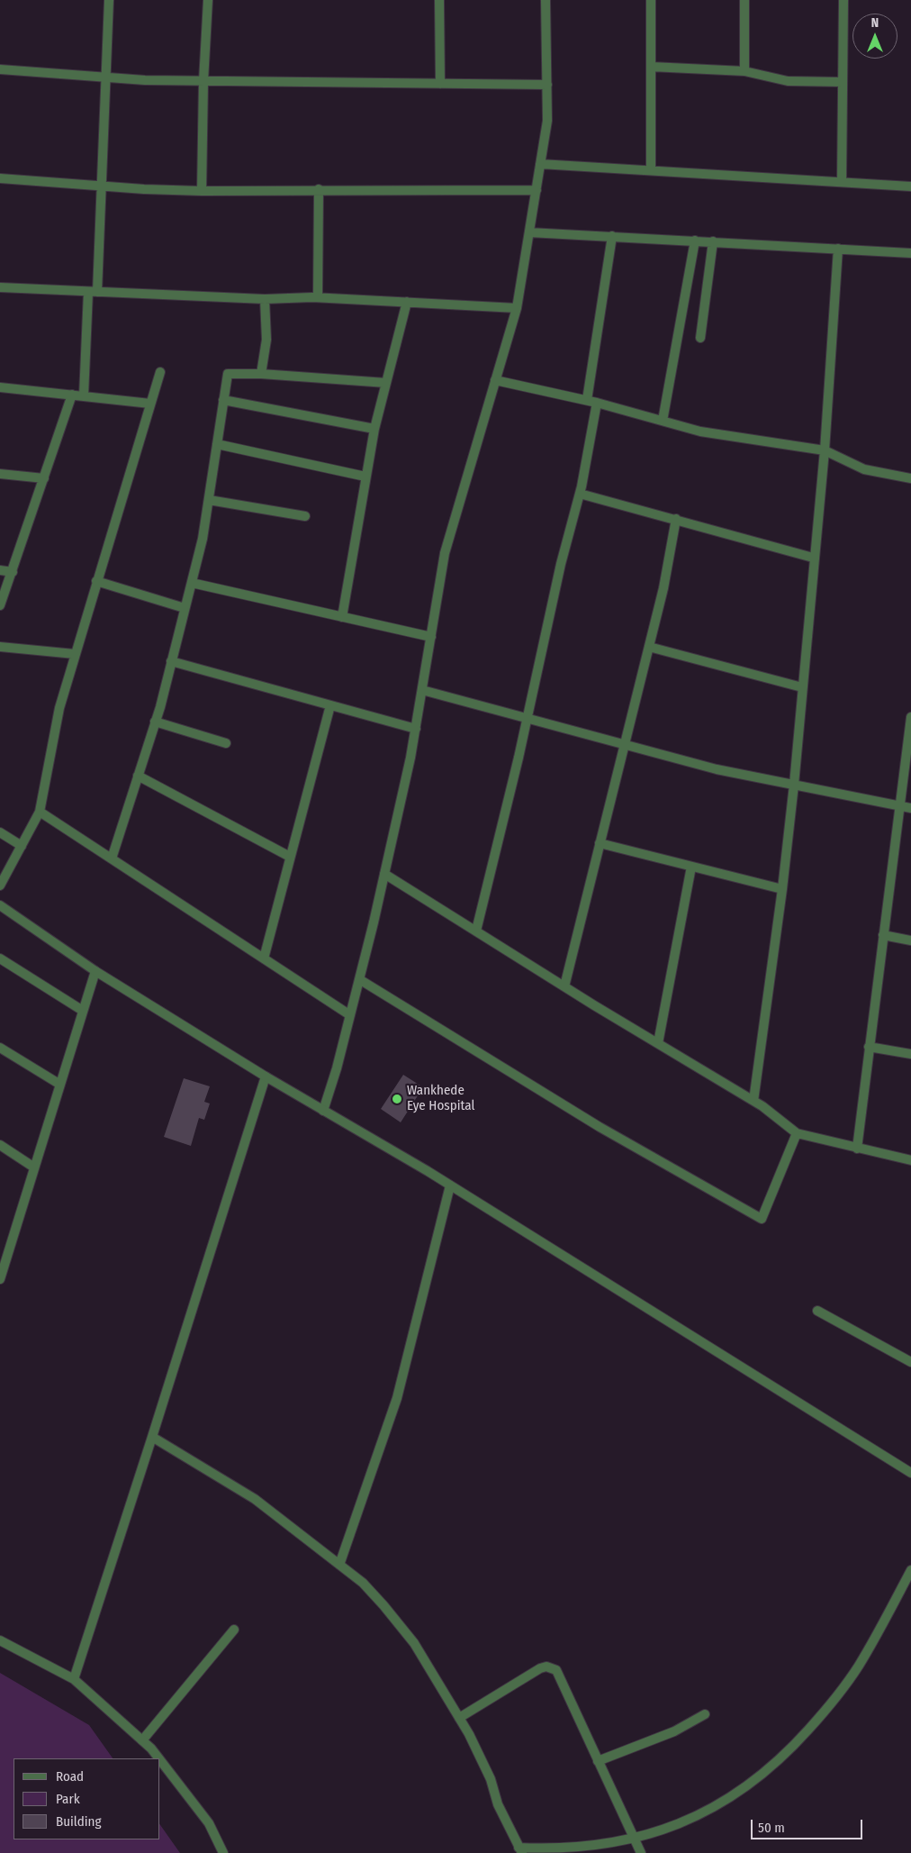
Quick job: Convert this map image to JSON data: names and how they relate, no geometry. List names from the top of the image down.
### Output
{
  "places": ["Wankhede Eye Hospital"],
  "legend": ["Road", "Park", "Building"],
  "scale_bar": "50 m",
  "north": "top"
}
